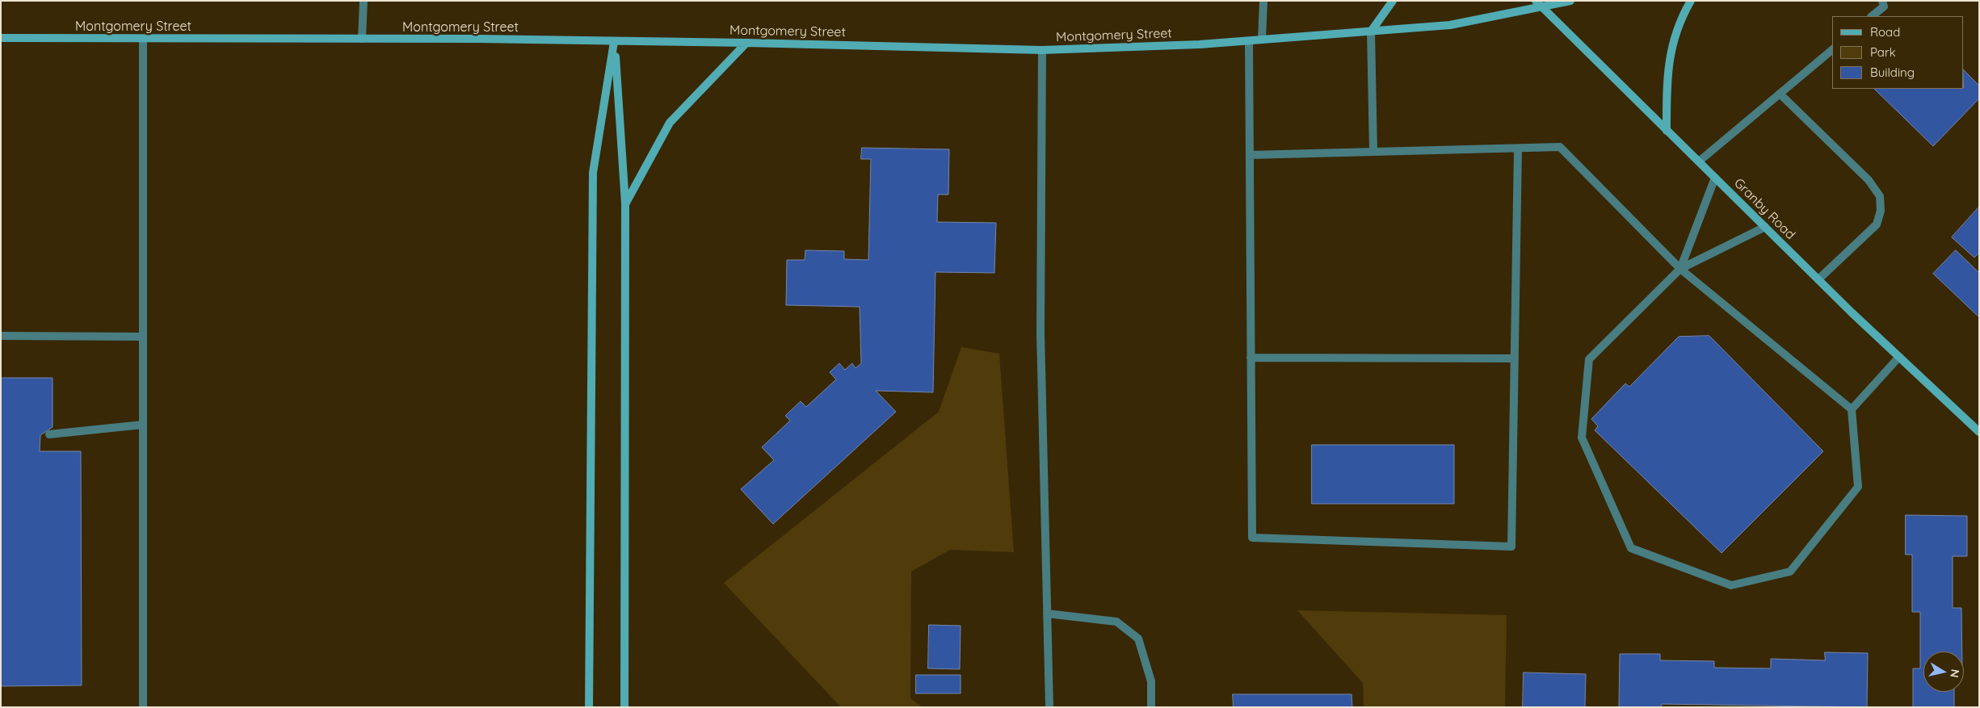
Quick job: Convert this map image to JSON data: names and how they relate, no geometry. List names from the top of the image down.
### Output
{
  "streets": {
    "main road": ["Montgomery Street", "Granby Road"]
  },
  "crossings": [
    ["Montgomery Street", "Granby Road"]
  ],
  "legend": ["Road", "Park", "Building"],
  "north": "right"
}
